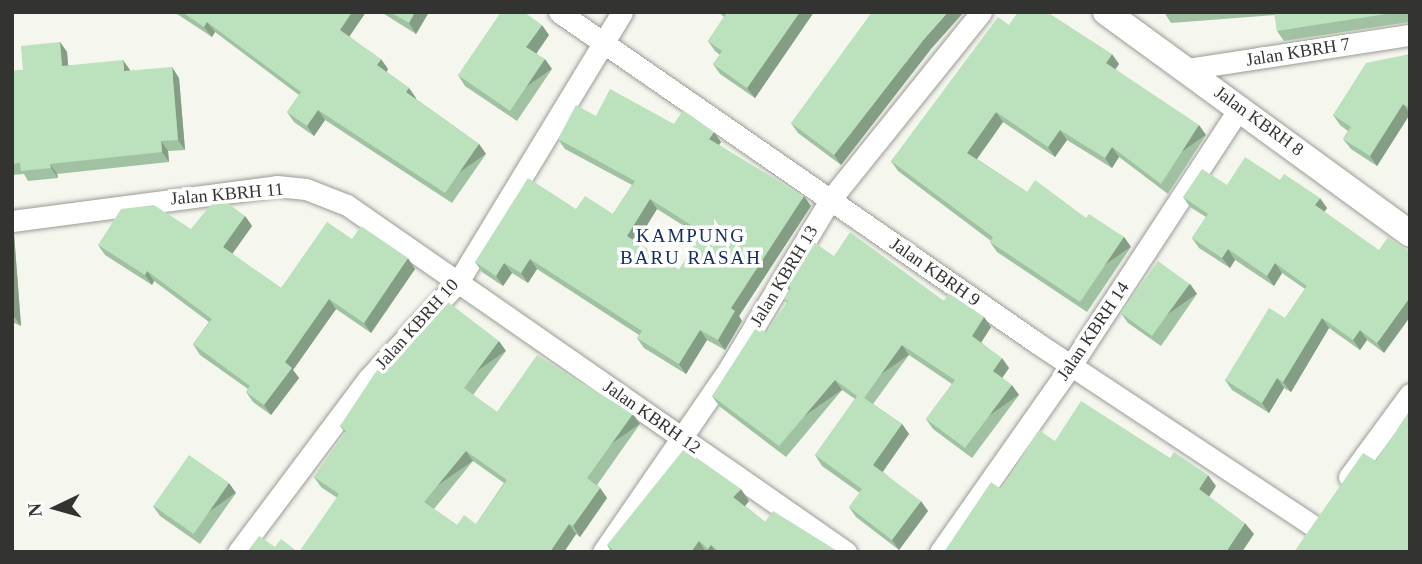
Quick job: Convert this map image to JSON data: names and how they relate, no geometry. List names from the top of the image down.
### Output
{
  "streets": {
    "street": [
      "Jalan KBRH 7",
      "Jalan KBRH 8",
      "Jalan KBRH 11",
      "Jalan KBRH 9",
      "Jalan KBRH 13",
      "Jalan KBRH 10",
      "Jalan KBRH 14",
      "Jalan KBRH 12"
    ]
  },
  "crossings": [
    ["Jalan KBRH 7", "Jalan KBRH 8"],
    ["Jalan KBRH 8", "Jalan KBRH 14"],
    ["Jalan KBRH 11", "Jalan KBRH 10"],
    ["Jalan KBRH 11", "Jalan KBRH 12"],
    ["Jalan KBRH 9", "Jalan KBRH 13"],
    ["Jalan KBRH 9", "Jalan KBRH 10"],
    ["Jalan KBRH 9", "Jalan KBRH 14"],
    ["Jalan KBRH 13", "Jalan KBRH 12"],
    ["Jalan KBRH 10", "Jalan KBRH 12"]
  ],
  "districts": ["KAMPUNG BARU RASAH"],
  "north": "left"
}
